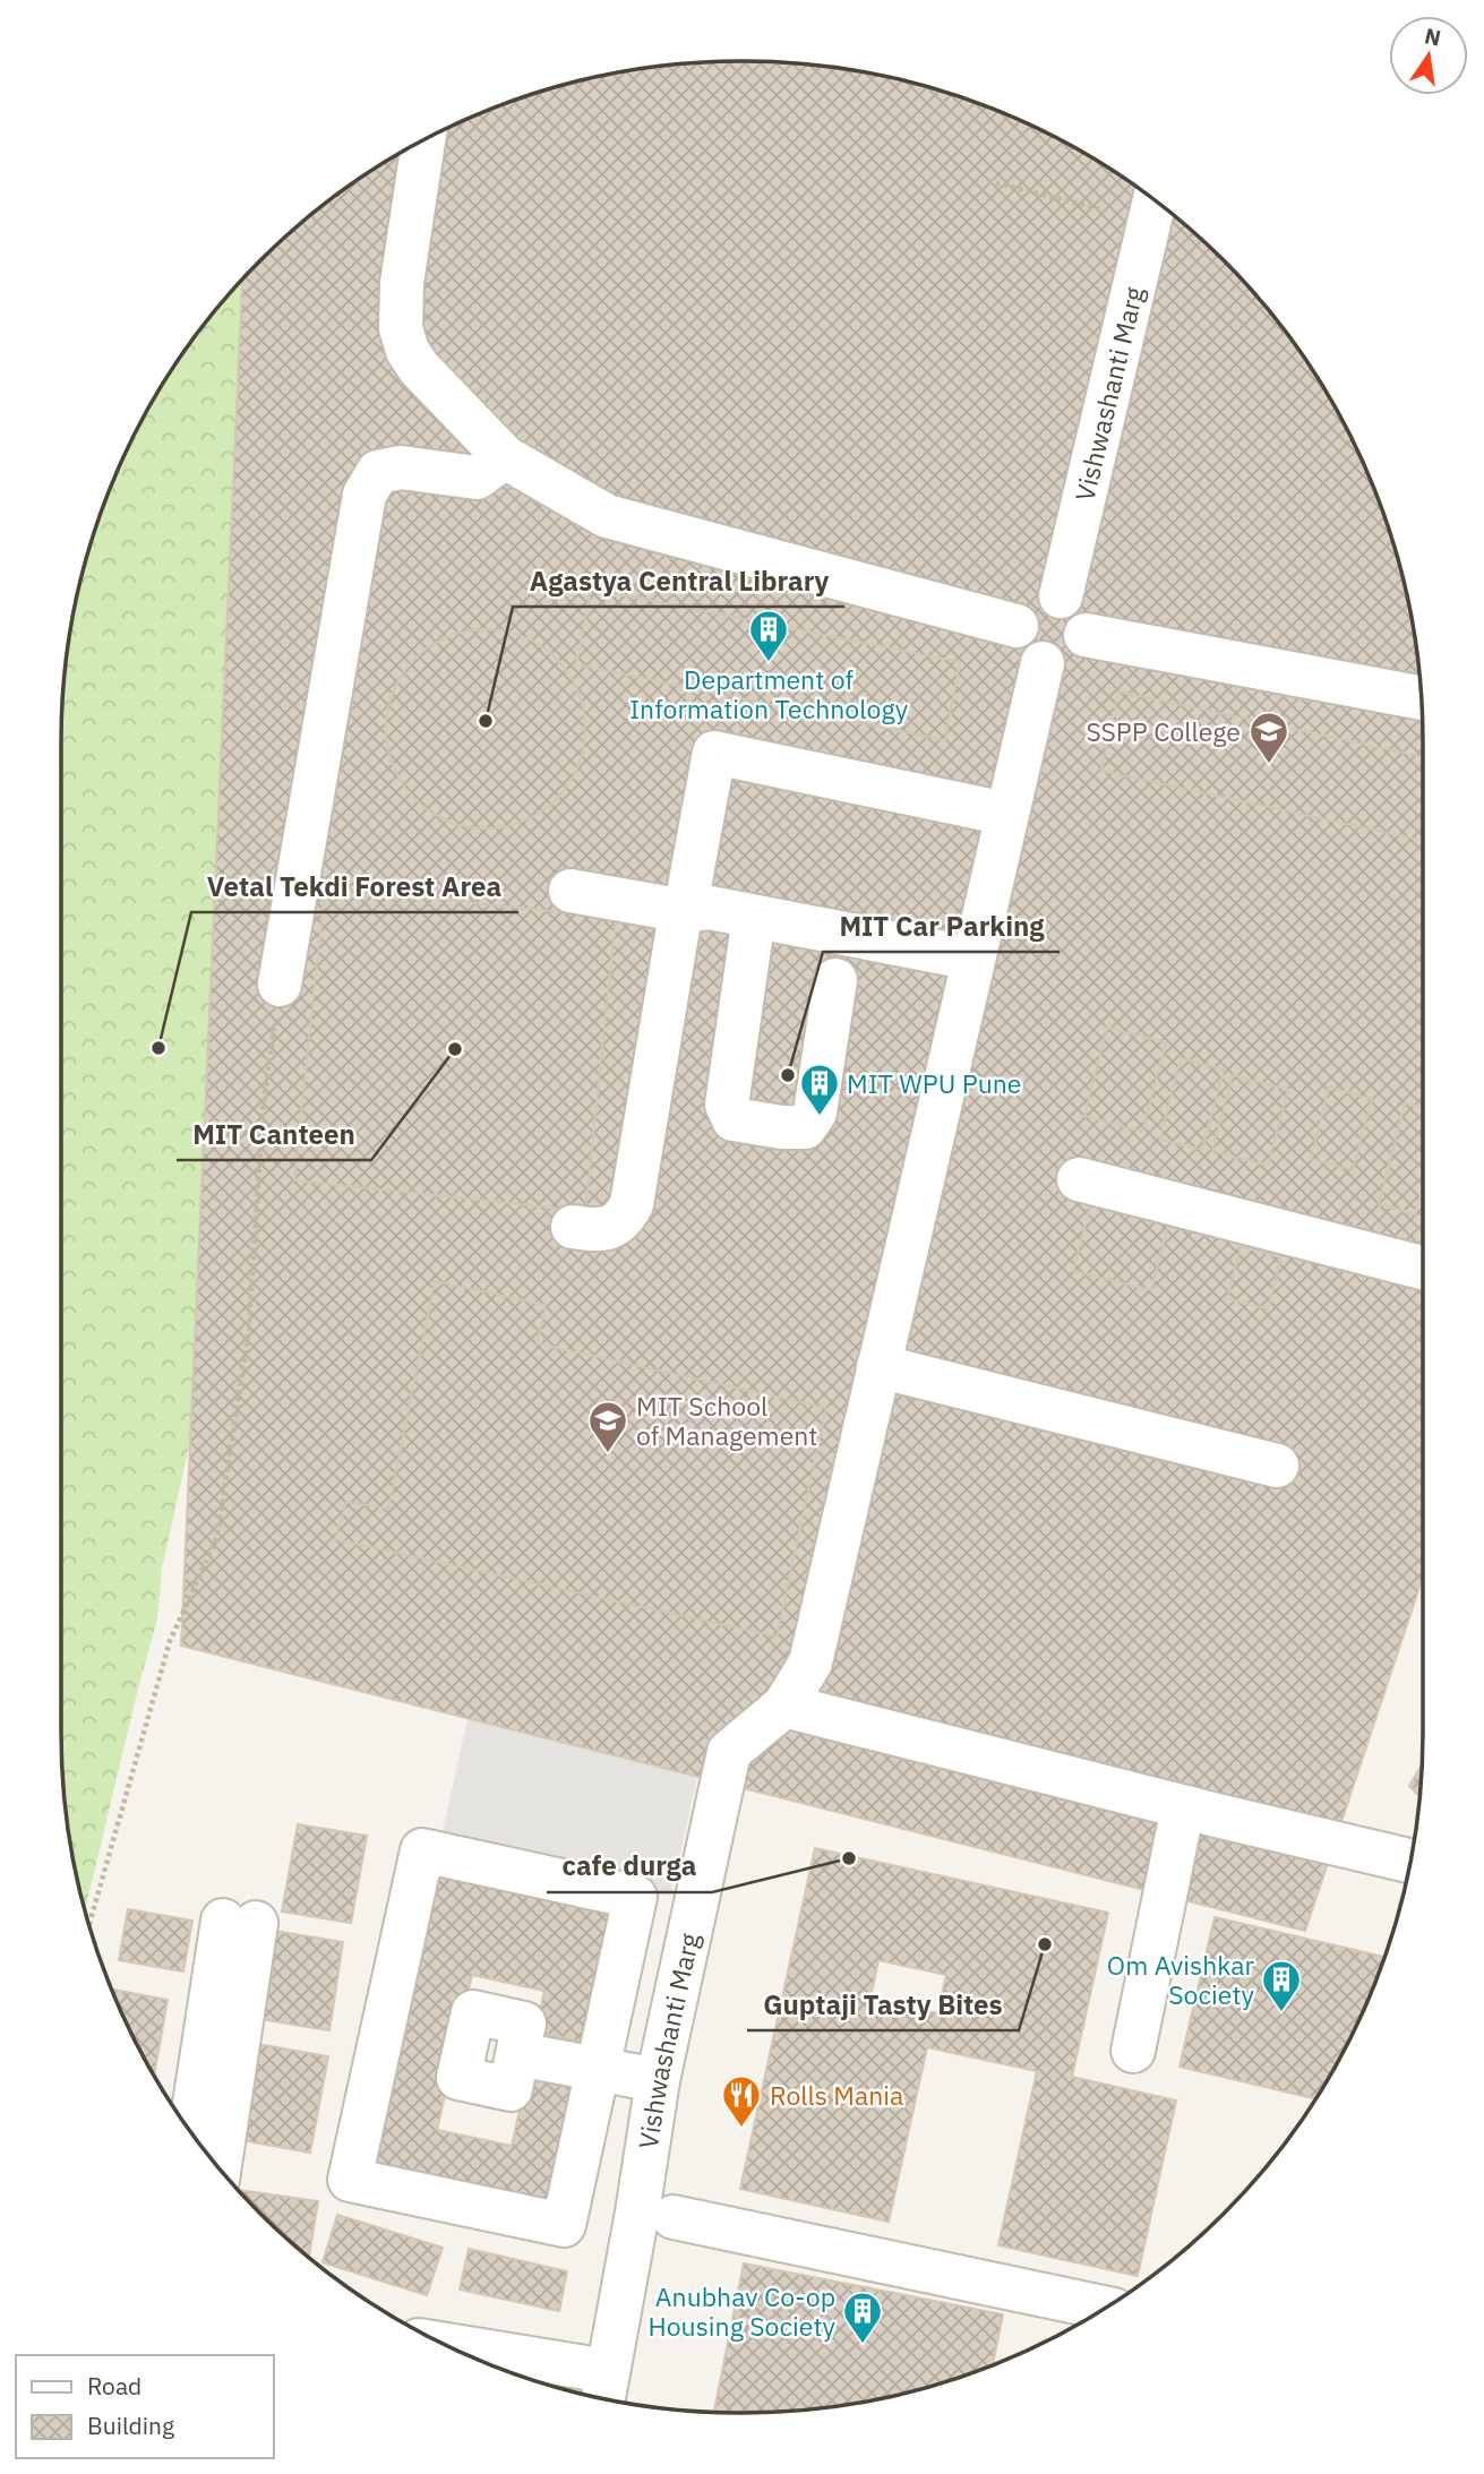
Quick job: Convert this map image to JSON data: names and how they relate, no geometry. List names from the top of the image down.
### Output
{
  "streets": {
    "street": ["Vishwashanti Marg"]
  },
  "places": {
    "building": [
      "Department of Information Technology",
      "MIT WPU Pune",
      "Om Avishkar Society",
      "Anubhav Co-op Housing Society"
    ],
    "other": [
      "Agastya Central Library",
      "Vetal Tekdi Forest Area",
      "MIT Canteen",
      "MIT Car Parking",
      "cafe durga",
      "Guptaji Tasty Bites"
    ],
    "school or university": ["SSPP College", "MIT School of Management"],
    "restaurant": ["Rolls Mania"]
  },
  "legend": ["Road", "Building"],
  "north": "top"
}
